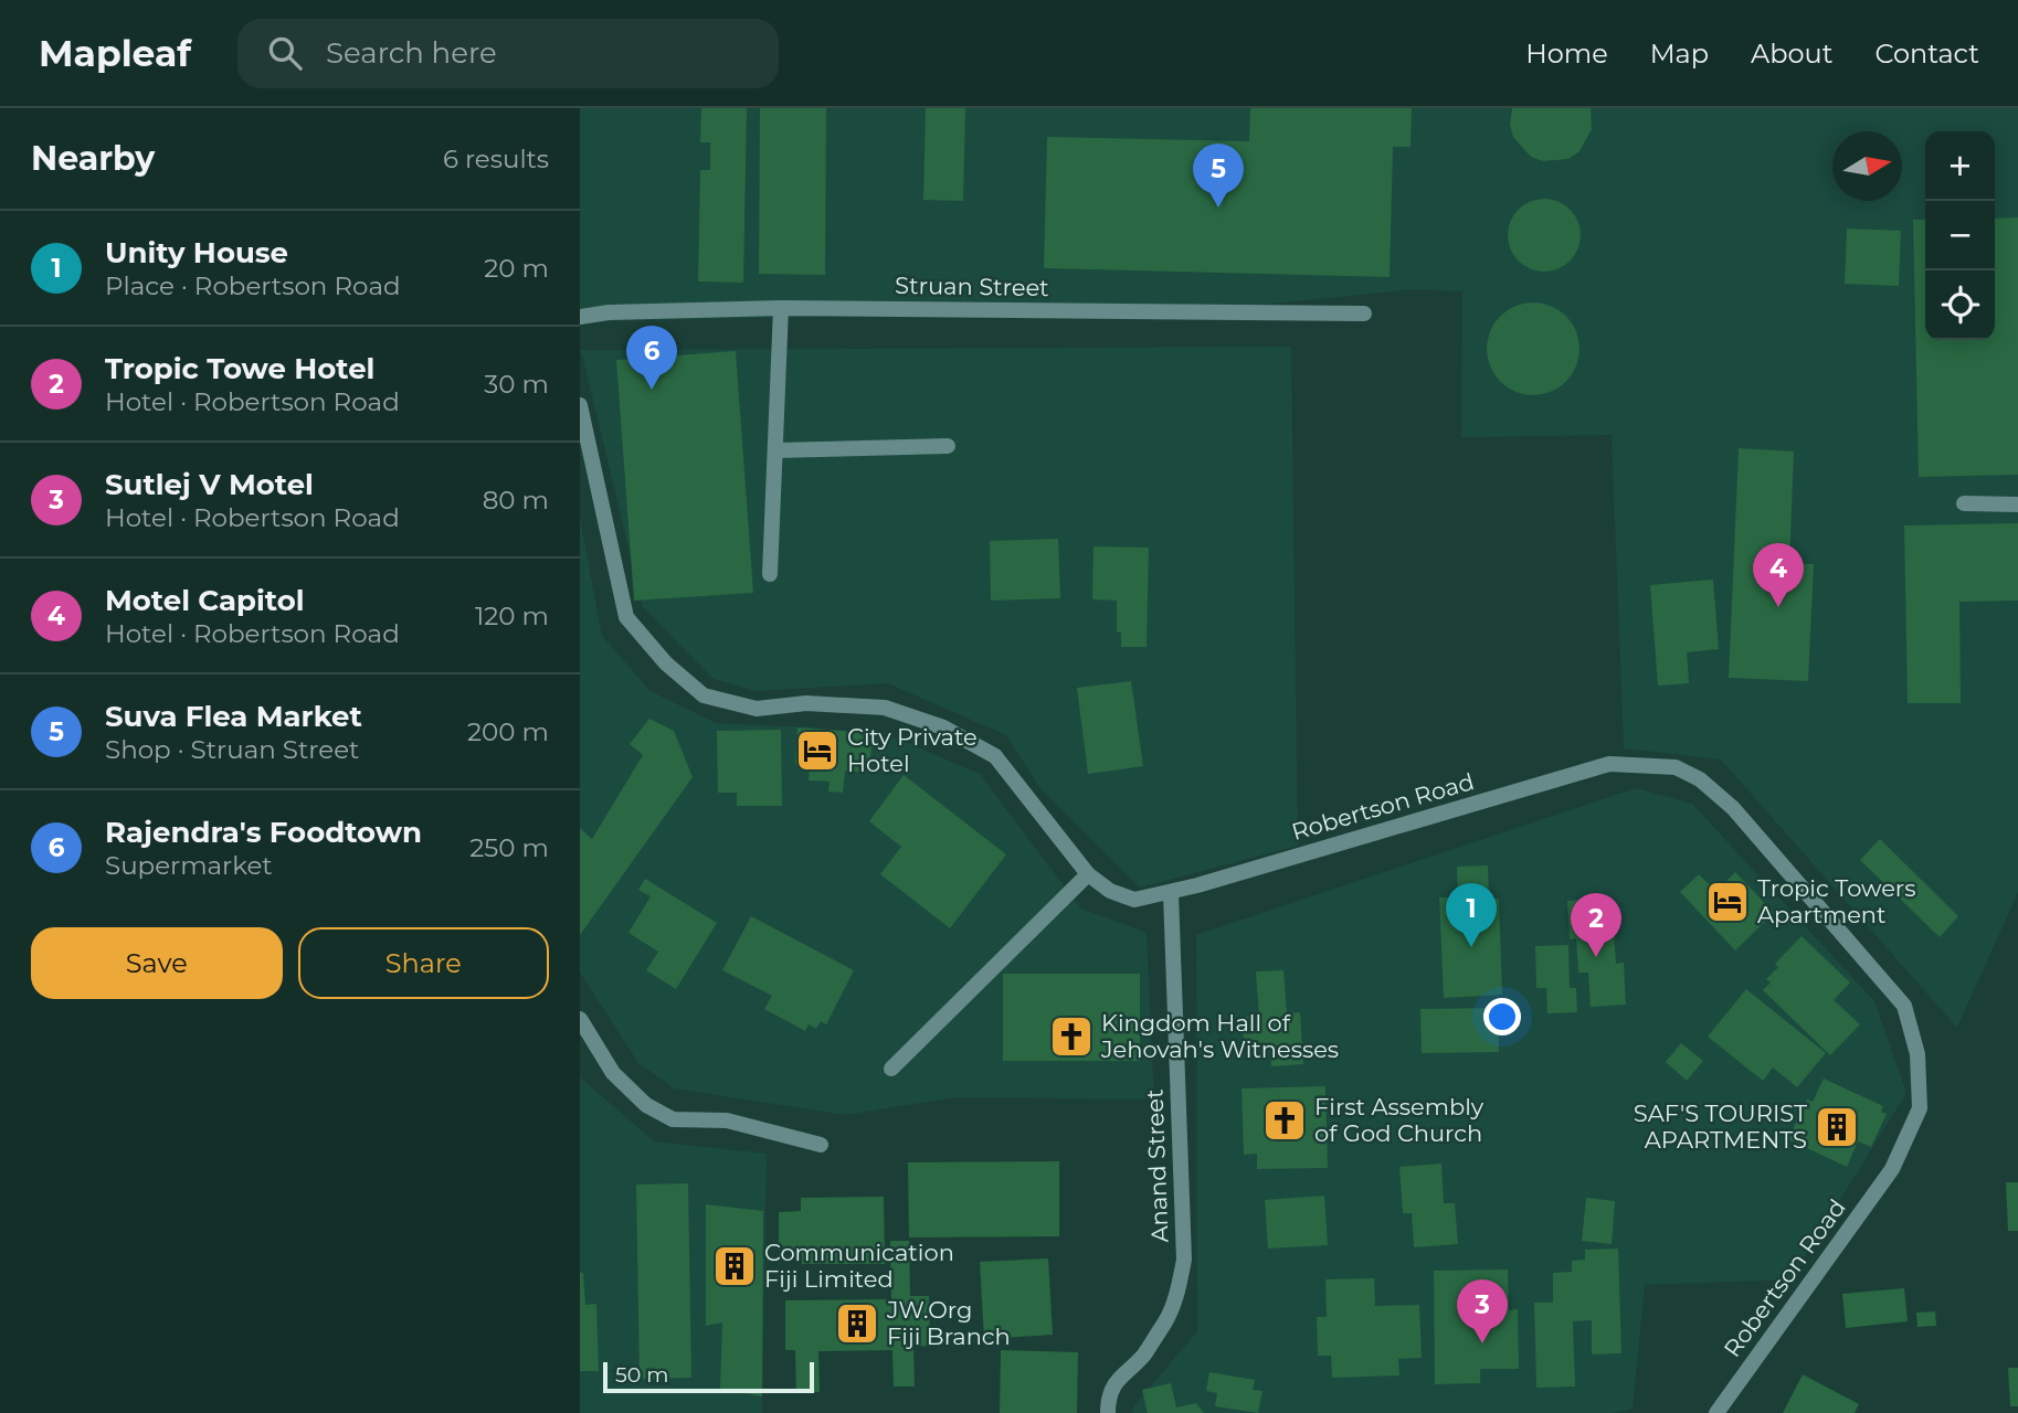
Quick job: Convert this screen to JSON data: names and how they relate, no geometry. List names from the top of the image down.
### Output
{
  "streets": {
    "street": ["Struan Street", "Robertson Road", "Anand Street"]
  },
  "crossings": [
    ["Robertson Road", "Anand Street"]
  ],
  "places": {
    "hotel": ["City Private Hotel", "Tropic Towers Apartment"],
    "church": ["Kingdom Hall of Jehovah's Witnesses", "First Assembly of God Church"],
    "building": ["SAF'S TOURIST APARTMENTS", "Communication Fiji Limited", "JW.Org Fiji Branch"]
  },
  "scale_bar": "50 m",
  "north": "right",
  "page": {
    "header": "Mapleaf",
    "search": "Search here",
    "nav": [
      "Home",
      "Map",
      "About",
      "Contact"
    ],
    "heading": ["Nearby", "6 results"],
    "map_buttons": ["+", "−"],
    "pins": [
      "5",
      "6",
      "4",
      "1",
      "2",
      "3"
    ],
    "list": [
      {
        "mark": "1",
        "name": "Unity House",
        "note": "Place · Robertson Road",
        "value": "20 m"
      },
      {
        "mark": "2",
        "name": "Tropic Towe Hotel",
        "note": "Hotel · Robertson Road",
        "value": "30 m"
      },
      {
        "mark": "3",
        "name": "Sutlej V Motel",
        "note": "Hotel · Robertson Road",
        "value": "80 m"
      },
      {
        "mark": "4",
        "name": "Motel Capitol",
        "note": "Hotel · Robertson Road",
        "value": "120 m"
      },
      {
        "mark": "5",
        "name": "Suva Flea Market",
        "note": "Shop · Struan Street",
        "value": "200 m"
      },
      {
        "mark": "6",
        "name": "Rajendra's Foodtown",
        "note": "Supermarket",
        "value": "250 m"
      }
    ],
    "buttons": ["Save", "Share"],
    "scale": "50 m"
  }
}
